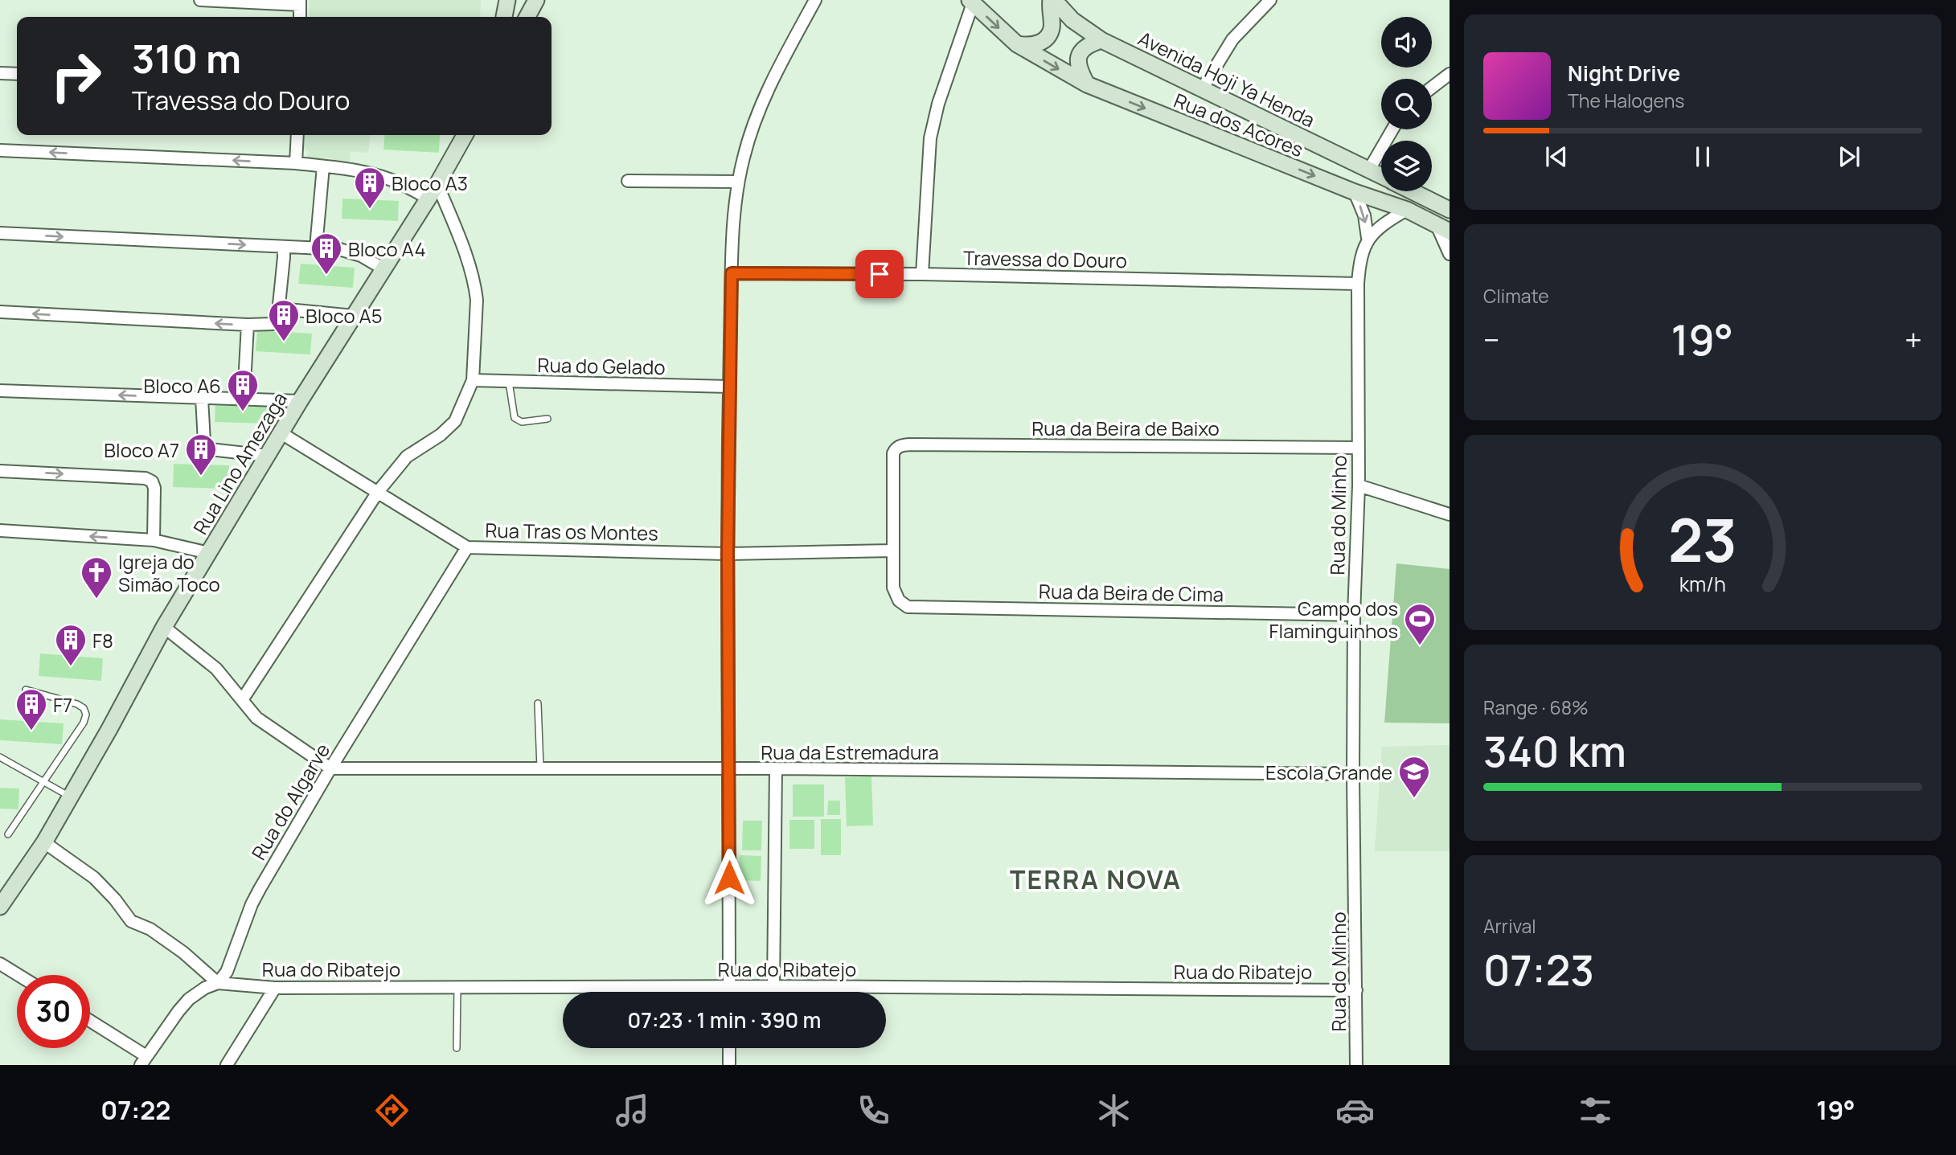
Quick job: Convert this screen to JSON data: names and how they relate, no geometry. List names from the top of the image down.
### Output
{
  "streets": {
    "main road": ["Avenida Hoji Ya Henda", "Rua dos Acores", "Rua Lino Amezaga"],
    "street": [
      "Travessa do Douro",
      "Rua do Gelado",
      "Rua da Beira de Baixo",
      "Rua do Minho",
      "Rua Tras os Montes",
      "Rua da Beira de Cima",
      "Rua da Estremadura",
      "Rua do Algarve",
      "Rua do Ribatejo"
    ]
  },
  "crossings": [
    ["Rua dos Acores", "Rua do Minho"],
    ["Travessa do Douro", "Rua do Minho"],
    ["Rua da Beira de Baixo", "Rua do Minho"],
    ["Rua da Beira de Baixo", "Rua Tras os Montes"],
    ["Rua da Beira de Baixo", "Rua da Beira de Cima"],
    ["Rua Lino Amezaga", "Rua Tras os Montes"],
    ["Rua do Minho", "Rua da Beira de Cima"],
    ["Rua do Minho", "Rua da Estremadura"],
    ["Rua do Minho", "Rua do Ribatejo"],
    ["Rua Tras os Montes", "Rua da Beira de Cima"],
    ["Rua Tras os Montes", "Rua do Algarve"],
    ["Rua da Estremadura", "Rua do Algarve"],
    ["Rua do Algarve", "Rua do Ribatejo"]
  ],
  "one_way": ["Rua dos Acores"],
  "districts": ["TERRA NOVA"],
  "places": {
    "building": [
      "Bloco A3",
      "Bloco A4",
      "Bloco A5",
      "Bloco A6",
      "Bloco A7",
      "F8",
      "F7"
    ],
    "church": ["Igreja do Simão Toco"],
    "sports": ["Campo dos Flaminguinhos"],
    "school or university": ["Escola Grande"]
  },
  "page": {
    "turn": ["310 m", "Travessa do Douro"],
    "song": ["Night Drive", "The Halogens"],
    "tile": [
      "Climate",
      ["Range · 68%", "340 km"],
      ["Arrival", "07:23"]
    ],
    "heat": ["−", "19°", "+"],
    "limit": "30",
    "trip": "07:23 · 1 min · 390 m",
    "tabs": ["07:22", "19°"],
    "gauge": ["23", "km/h"]
  }
}
